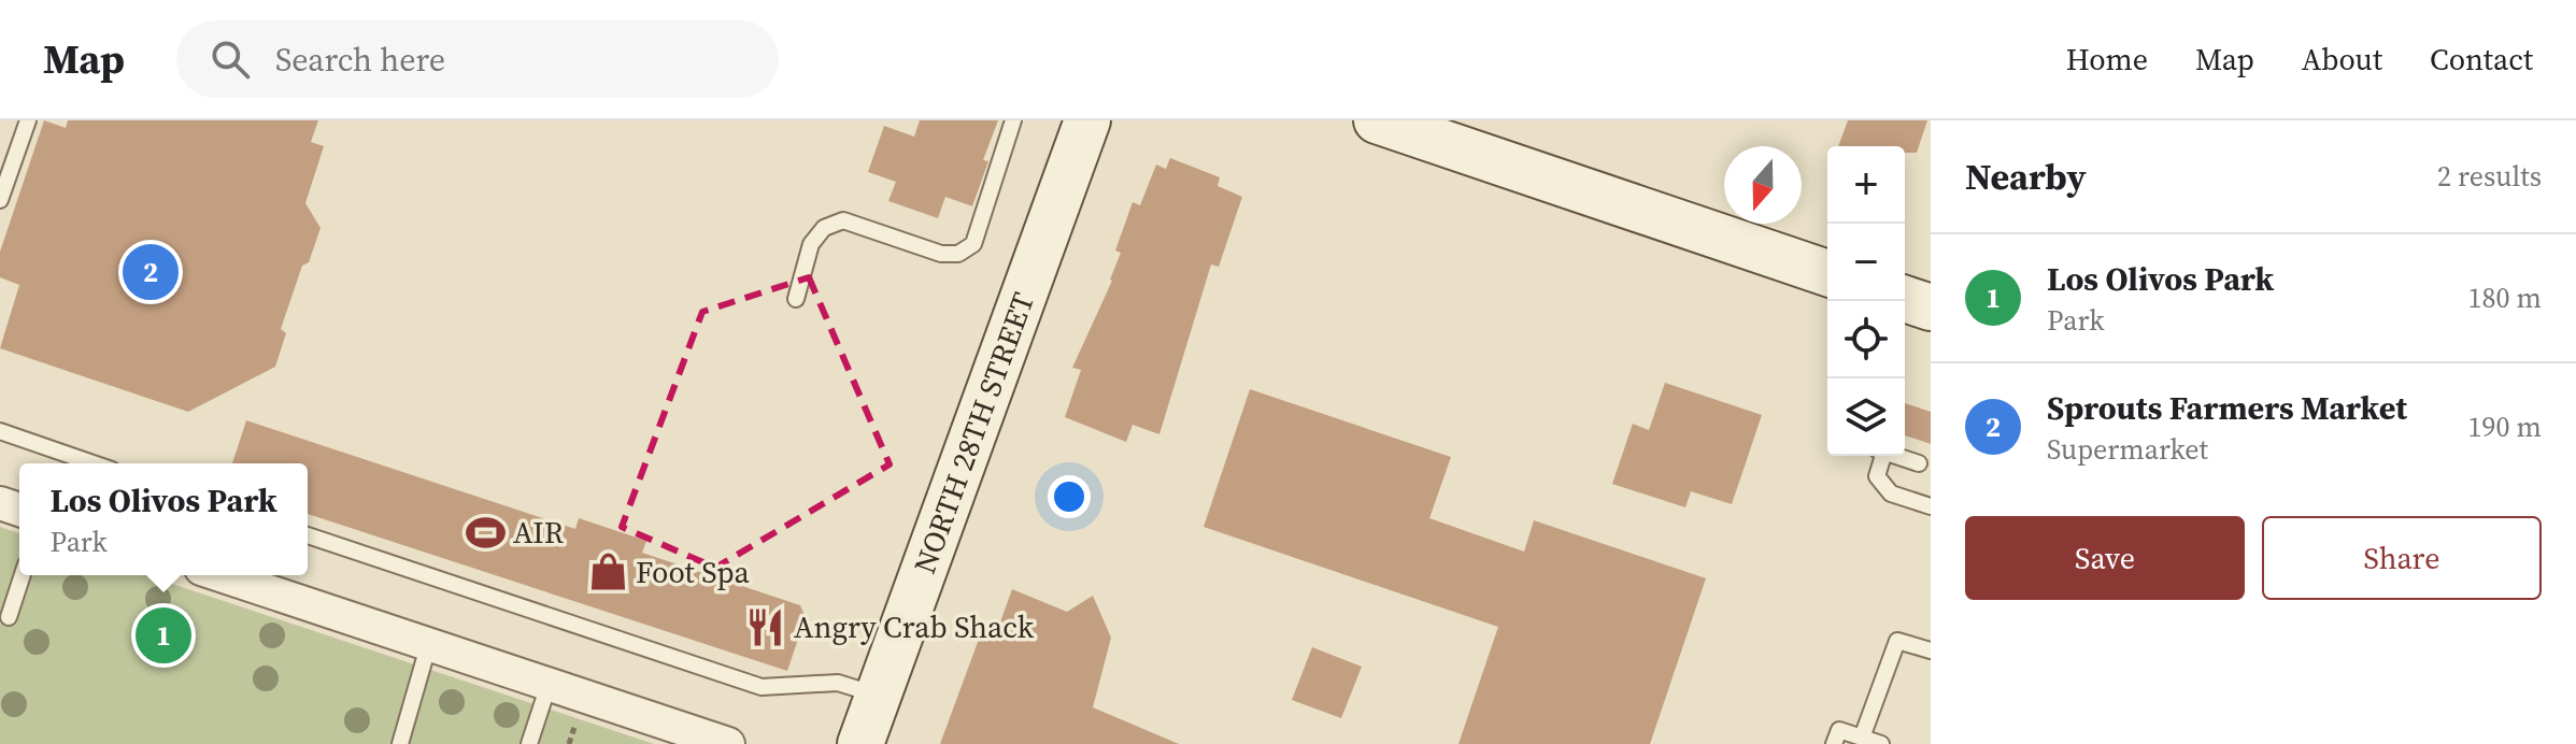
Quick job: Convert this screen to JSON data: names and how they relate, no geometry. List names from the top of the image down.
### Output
{
  "streets": {
    "street": ["NORTH 28TH STREET"]
  },
  "places": {
    "sports": ["AIR"],
    "shop": ["Foot Spa"],
    "restaurant": ["Angry Crab Shack"]
  },
  "north": "bottom",
  "page": {
    "header": "Map",
    "search": "Search here",
    "nav": [
      "Home",
      "Map",
      "About",
      "Contact"
    ],
    "heading": ["Nearby", "2 results"],
    "map_buttons": ["+", "−"],
    "list": [
      {
        "mark": "1",
        "name": "Los Olivos Park",
        "note": "Park",
        "value": "180 m"
      },
      {
        "mark": "2",
        "name": "Sprouts Farmers Market",
        "note": "Supermarket",
        "value": "190 m"
      }
    ],
    "pins": ["2", "1"],
    "popup": ["Los Olivos Park", "Park"],
    "buttons": ["Save", "Share"]
  }
}
